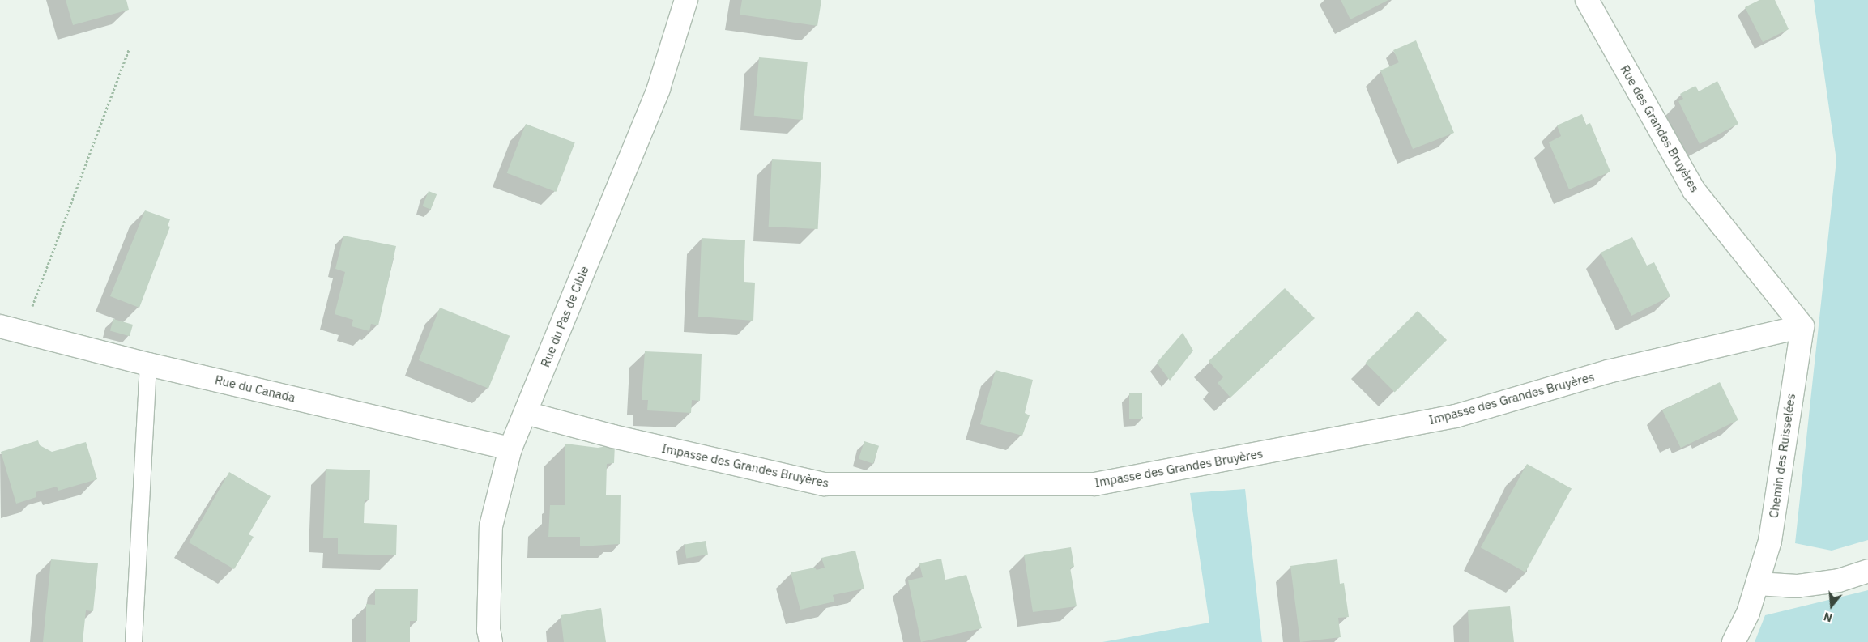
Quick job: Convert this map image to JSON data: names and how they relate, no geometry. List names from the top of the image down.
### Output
{
  "streets": {
    "street": [
      "Rue des Grandes Bruyères",
      "Rue du Pas de Cible",
      "Rue du Canada",
      "Impasse des Grandes Bruyères",
      "Chemin des Ruisselées"
    ]
  },
  "crossings": [
    ["Rue des Grandes Bruyères", "Impasse des Grandes Bruyères"],
    ["Rue des Grandes Bruyères", "Chemin des Ruisselées"],
    ["Rue du Pas de Cible", "Rue du Canada"],
    ["Rue du Pas de Cible", "Impasse des Grandes Bruyères"],
    ["Impasse des Grandes Bruyères", "Chemin des Ruisselées"]
  ],
  "north": "bottom"
}
